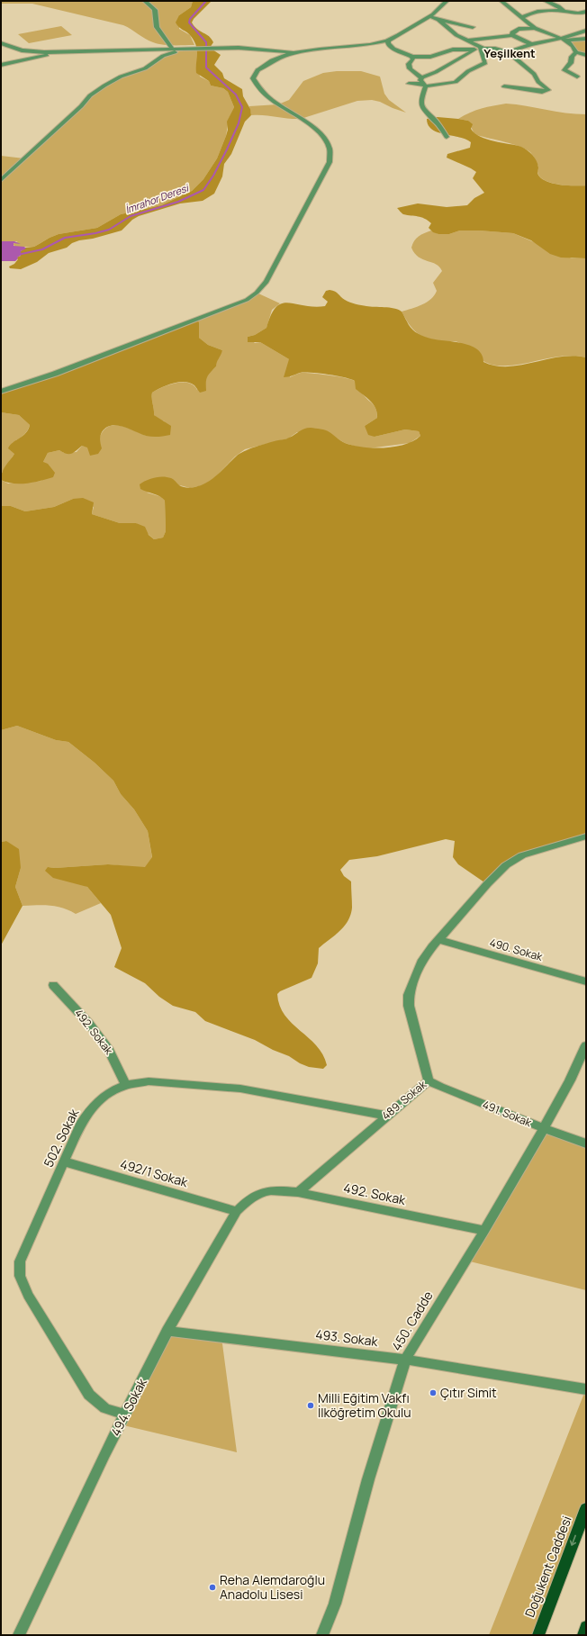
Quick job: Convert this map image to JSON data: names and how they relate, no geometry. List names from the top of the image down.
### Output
{
  "streets": {
    "main road": ["Doğukent Caddesi"],
    "street": [
      "490. Sokak",
      "492. Sokak",
      "489. Sokak",
      "491. Sokak",
      "502. Sokak",
      "492/1 Sokak",
      "450. Cadde",
      "493. Sokak",
      "494. Sokak"
    ]
  },
  "crossings": [
    ["490. Sokak", "489. Sokak"],
    ["492. Sokak", "489. Sokak"],
    ["492. Sokak", "502. Sokak"],
    ["492. Sokak", "450. Cadde"],
    ["492. Sokak", "494. Sokak"],
    ["489. Sokak", "491. Sokak"],
    ["489. Sokak", "502. Sokak"],
    ["491. Sokak", "450. Cadde"],
    ["502. Sokak", "492/1 Sokak"],
    ["502. Sokak", "494. Sokak"],
    ["492/1 Sokak", "494. Sokak"],
    ["450. Cadde", "493. Sokak"],
    ["493. Sokak", "494. Sokak"]
  ],
  "one_way": ["Doğukent Caddesi"],
  "districts": ["Yeşilkent"],
  "water": ["İmrahor Deresi"],
  "places": ["Çıtır Simit", "Milli Eğitim Vakfı İlköğretim Okulu", "Reha Alemdaroğlu Anadolu Lisesi"]
}
